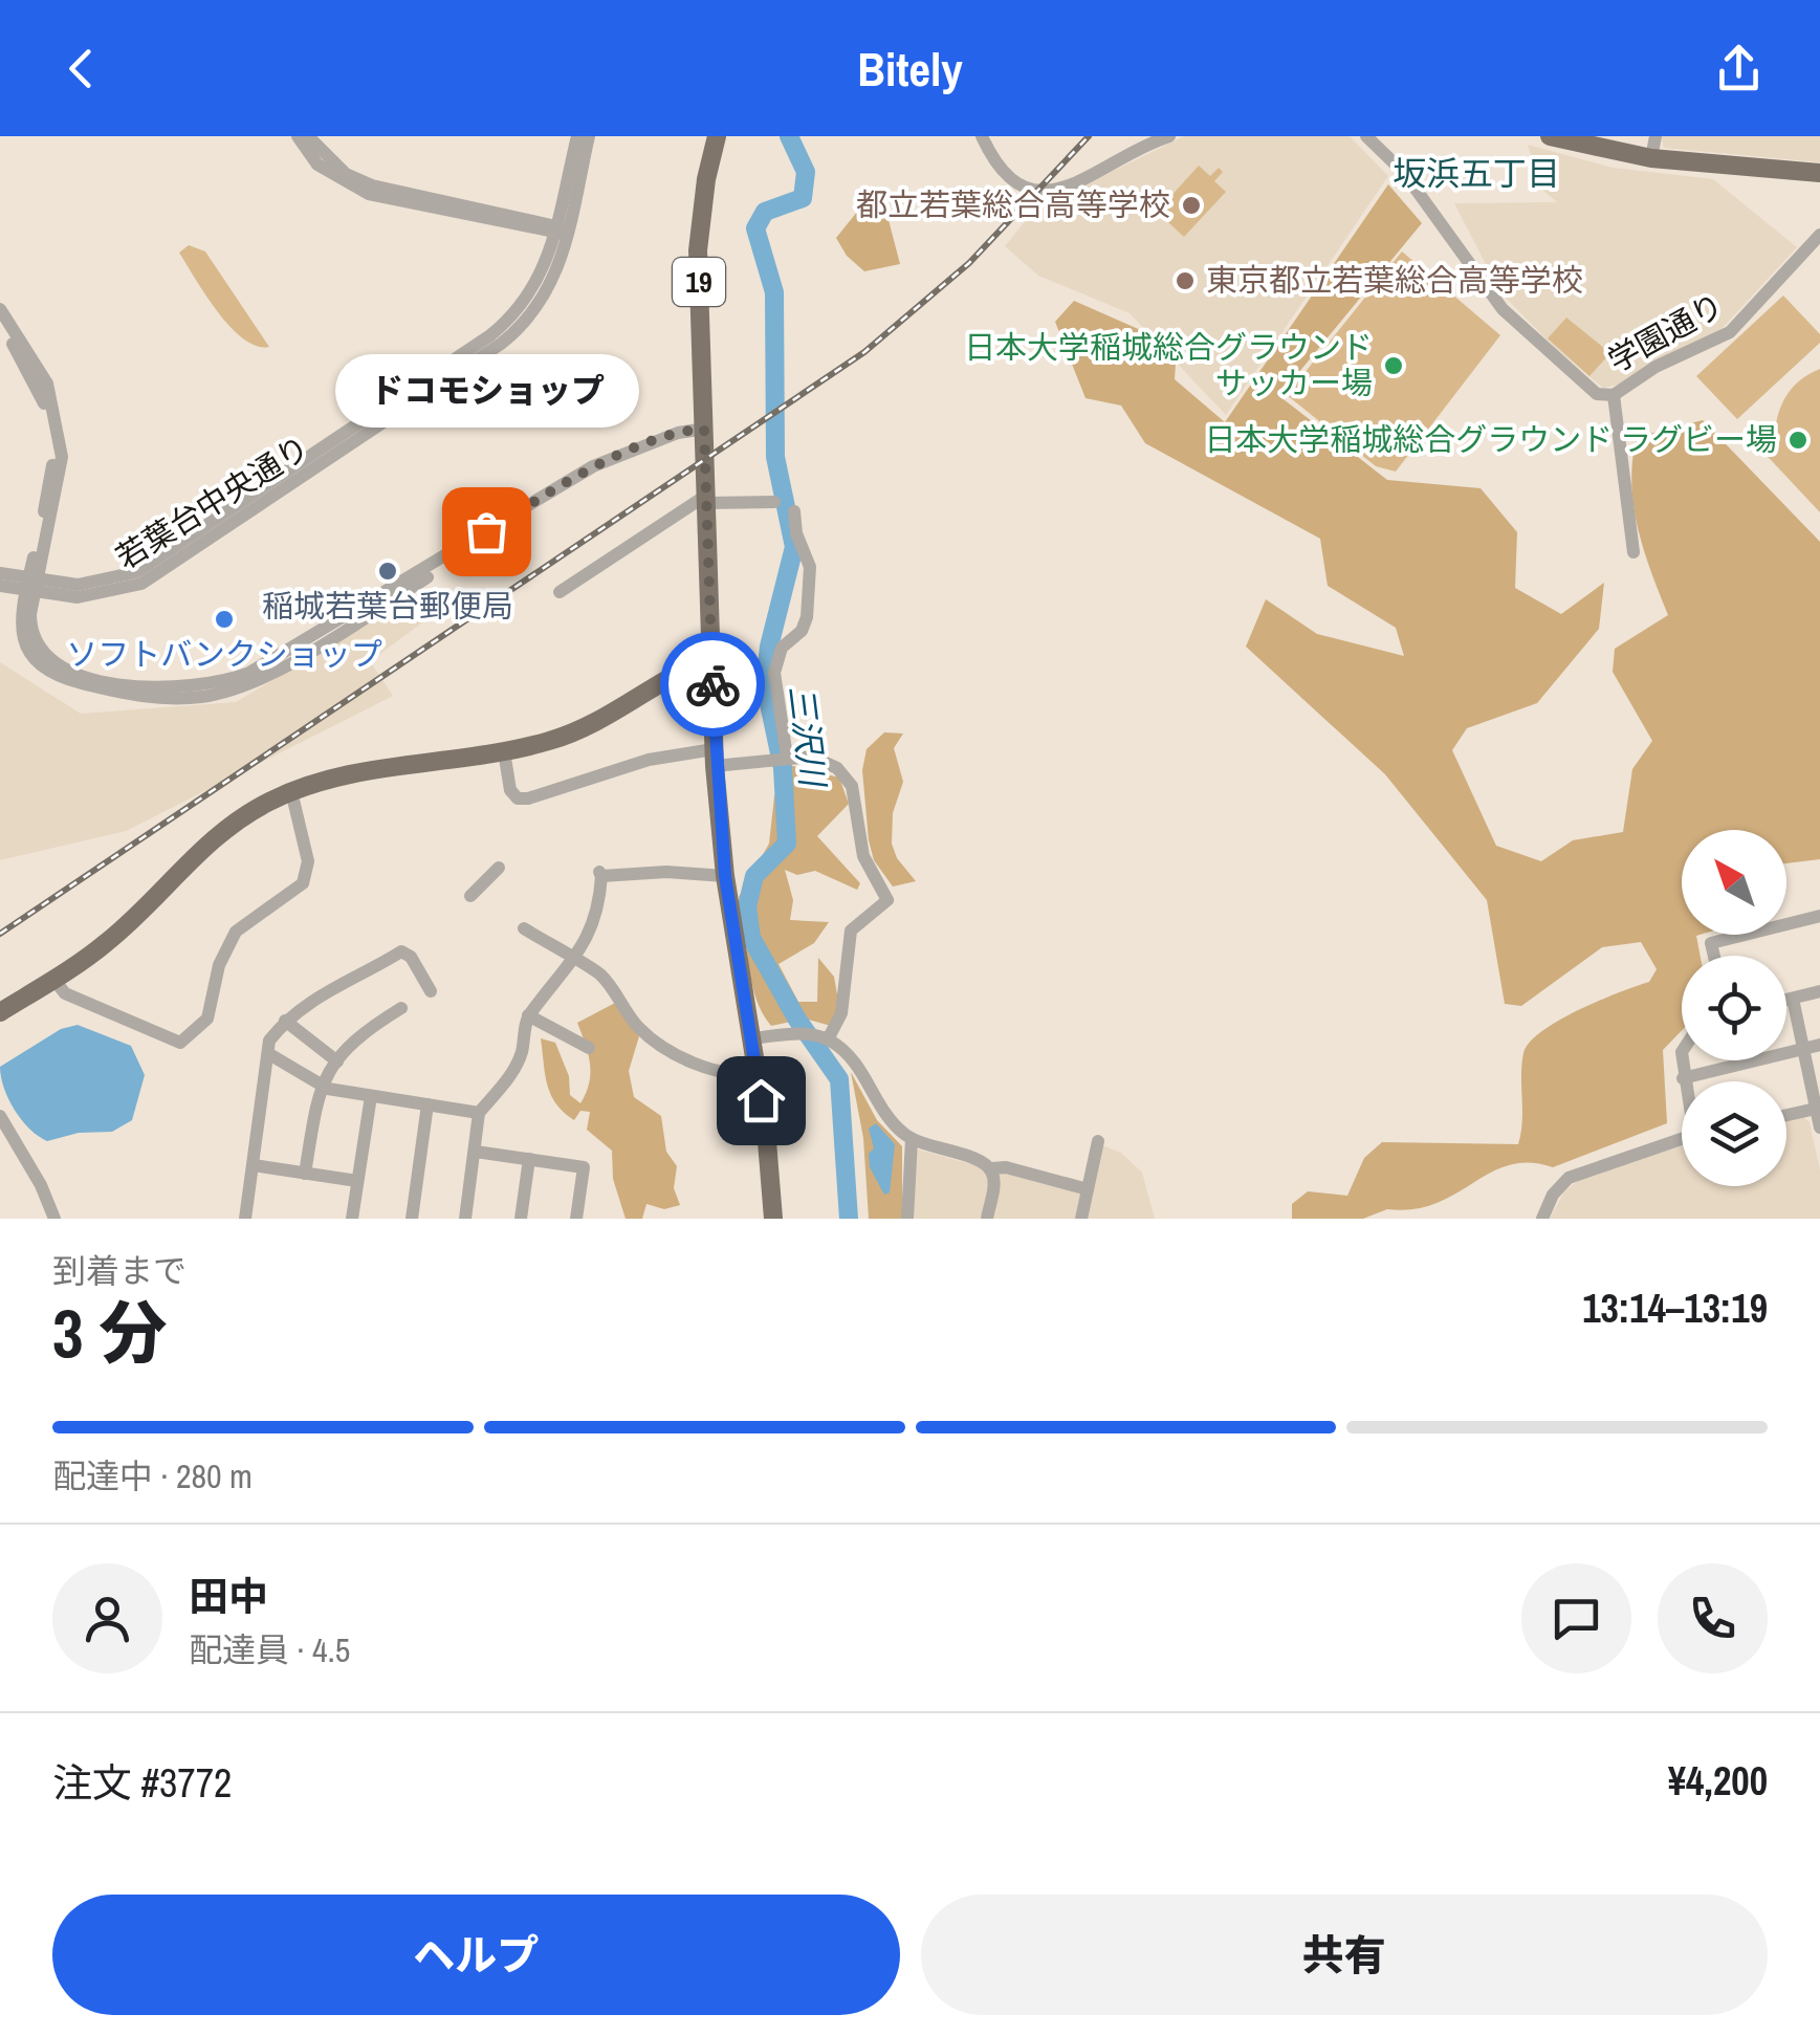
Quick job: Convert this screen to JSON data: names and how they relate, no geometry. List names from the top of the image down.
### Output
{
  "streets": {
    "main road": ["19"],
    "street": ["学園通り", "若葉台中央通り"]
  },
  "districts": ["坂浜五丁目"],
  "water": ["三沢川"],
  "places": [
    "都立若葉総合高等学校",
    "東京都立若葉総合高等学校",
    "日本大学稲城総合グラウンド サッカー場",
    "日本大学稲城総合グラウンド ラグビー場",
    "ドコモショップ",
    "稲城若葉台郵便局",
    "ソフトバンクショップ"
  ],
  "north": "top left",
  "page": {
    "header": "Bitely",
    "bubble": "ドコモショップ",
    "heading": ["3 分", "到着まで", "13:14–13:19"],
    "panel": [
      "田中",
      "配達員 · 4.5",
      "注文 #3772",
      "¥4,200"
    ],
    "bar": "配達中 · 280 m",
    "buttons": ["ヘルプ", "共有"]
  }
}
